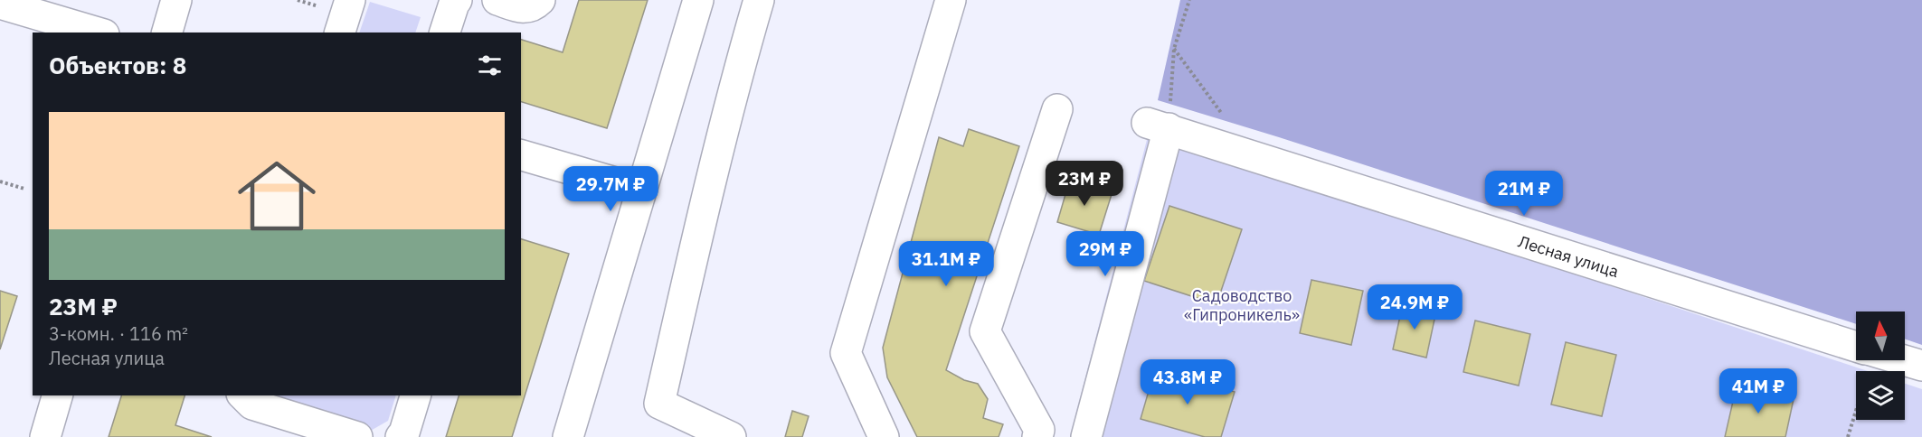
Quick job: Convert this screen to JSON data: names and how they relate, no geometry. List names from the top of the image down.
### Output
{
  "streets": {
    "street": ["Лесная улица"]
  },
  "parks": ["Садоводство «Гипроникель»"],
  "north": "top",
  "page": {
    "heading": "Объектов: 8",
    "list": [
      {
        "name": "23M ₽",
        "note": "3-комн. · 116 m² · Лесная улица"
      }
    ],
    "price": [
      "23M ₽",
      "29.7M ₽",
      "21M ₽",
      "29M ₽",
      "31.1M ₽",
      "24.9M ₽",
      "43.8M ₽",
      "41M ₽"
    ]
  }
}
